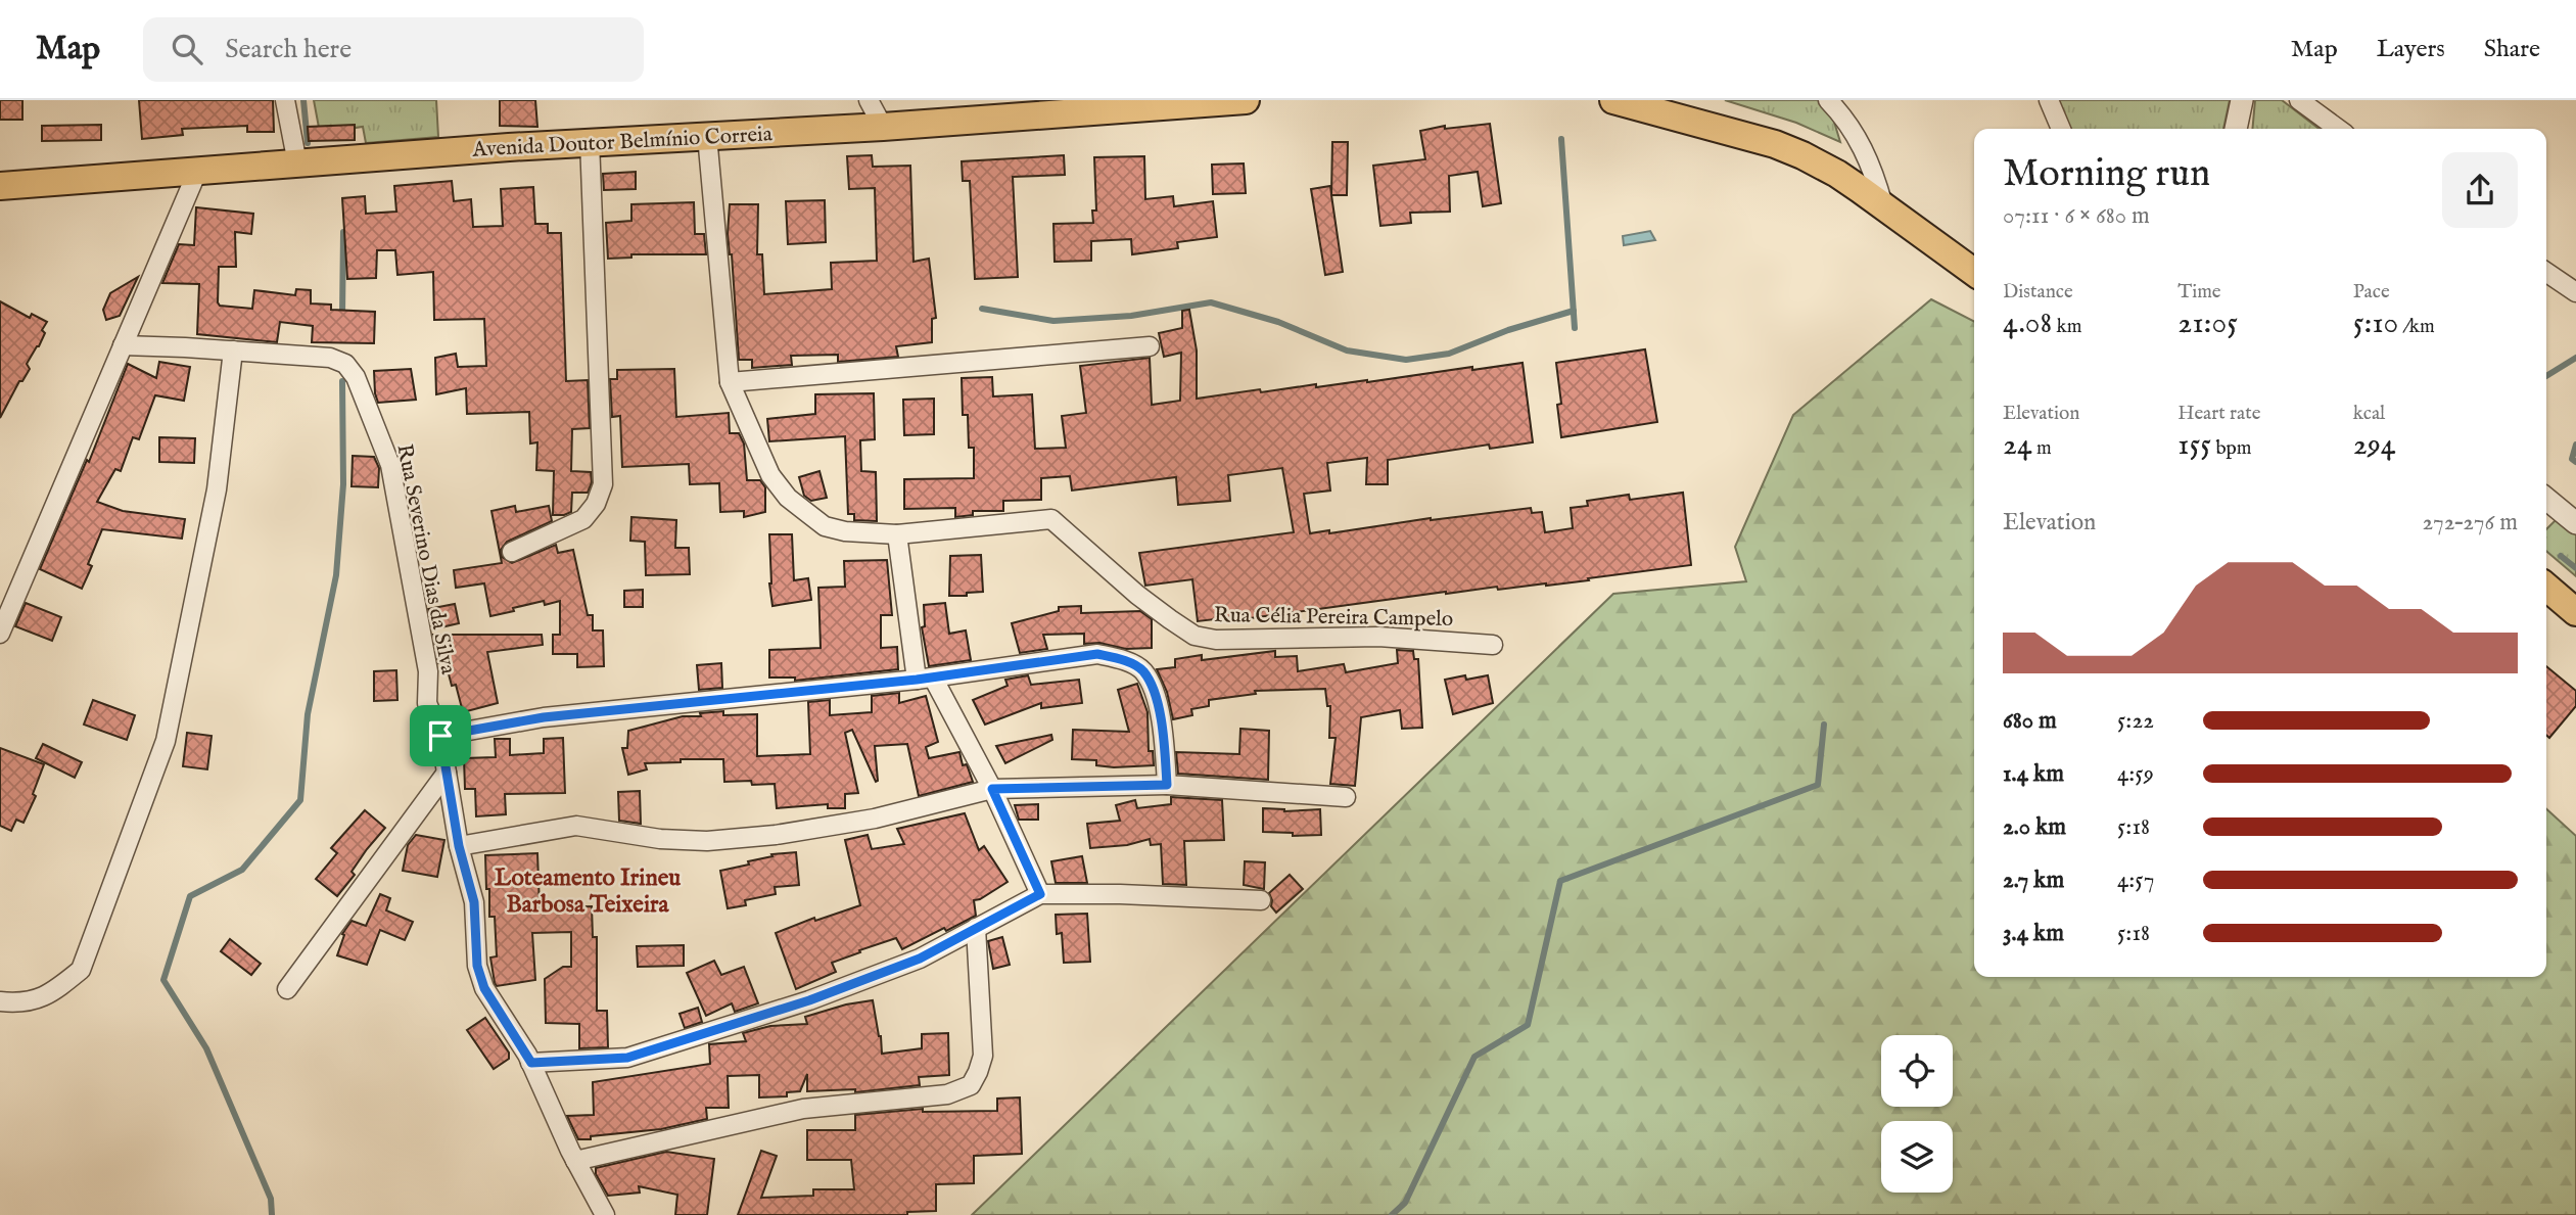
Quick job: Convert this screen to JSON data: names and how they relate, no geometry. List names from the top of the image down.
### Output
{
  "streets": {
    "main road": ["Avenida Doutor Belmínio Correia"],
    "street": ["Rua Severino Dias da Silva", "Rua Célia Pereira Campelo"]
  },
  "crossings": [
    ["Avenida Doutor Belmínio Correia", "Rua Célia Pereira Campelo"]
  ],
  "districts": ["Loteamento Irineu Barbosa Teixeira"],
  "page": {
    "header": "Map",
    "search": "Search here",
    "nav": ["Map", "Layers", "Share"],
    "heading": ["Morning run", "07:11 · 6 × 680 m"],
    "stats": [
      ["Distance", "4.08 km"],
      ["Time", "21:05"],
      ["Pace", "5:10 /km"],
      ["Elevation", "24 m"],
      ["Heart rate", "155 bpm"],
      ["kcal", "294"]
    ],
    "chart": ["Elevation", "272–276 m"],
    "list": [
      {
        "name": "680 m",
        "note": "5:22"
      },
      {
        "name": "1.4 km",
        "note": "4:59"
      },
      {
        "name": "2.0 km",
        "note": "5:18"
      },
      {
        "name": "2.7 km",
        "note": "4:57"
      },
      {
        "name": "3.4 km",
        "note": "5:18"
      }
    ]
  }
}
